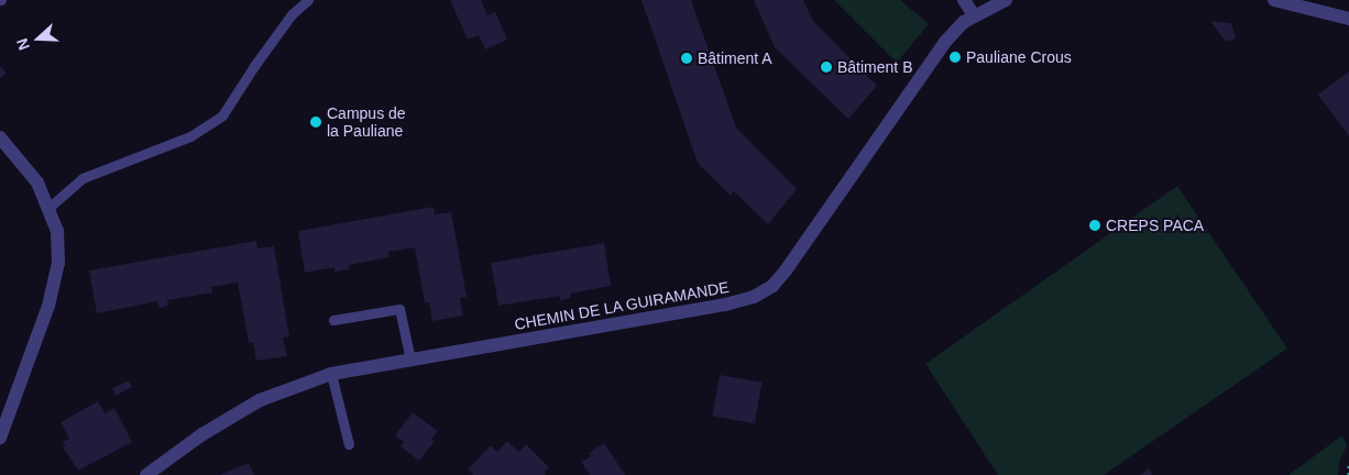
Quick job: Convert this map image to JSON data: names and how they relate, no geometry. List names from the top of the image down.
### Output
{
  "streets": {
    "street": ["CHEMIN DE LA GUIRAMANDE"]
  },
  "places": [
    "Pauliane Crous",
    "Bâtiment A",
    "Bâtiment B",
    "Campus de la Pauliane",
    "CREPS PACA"
  ],
  "north": "left"
}
